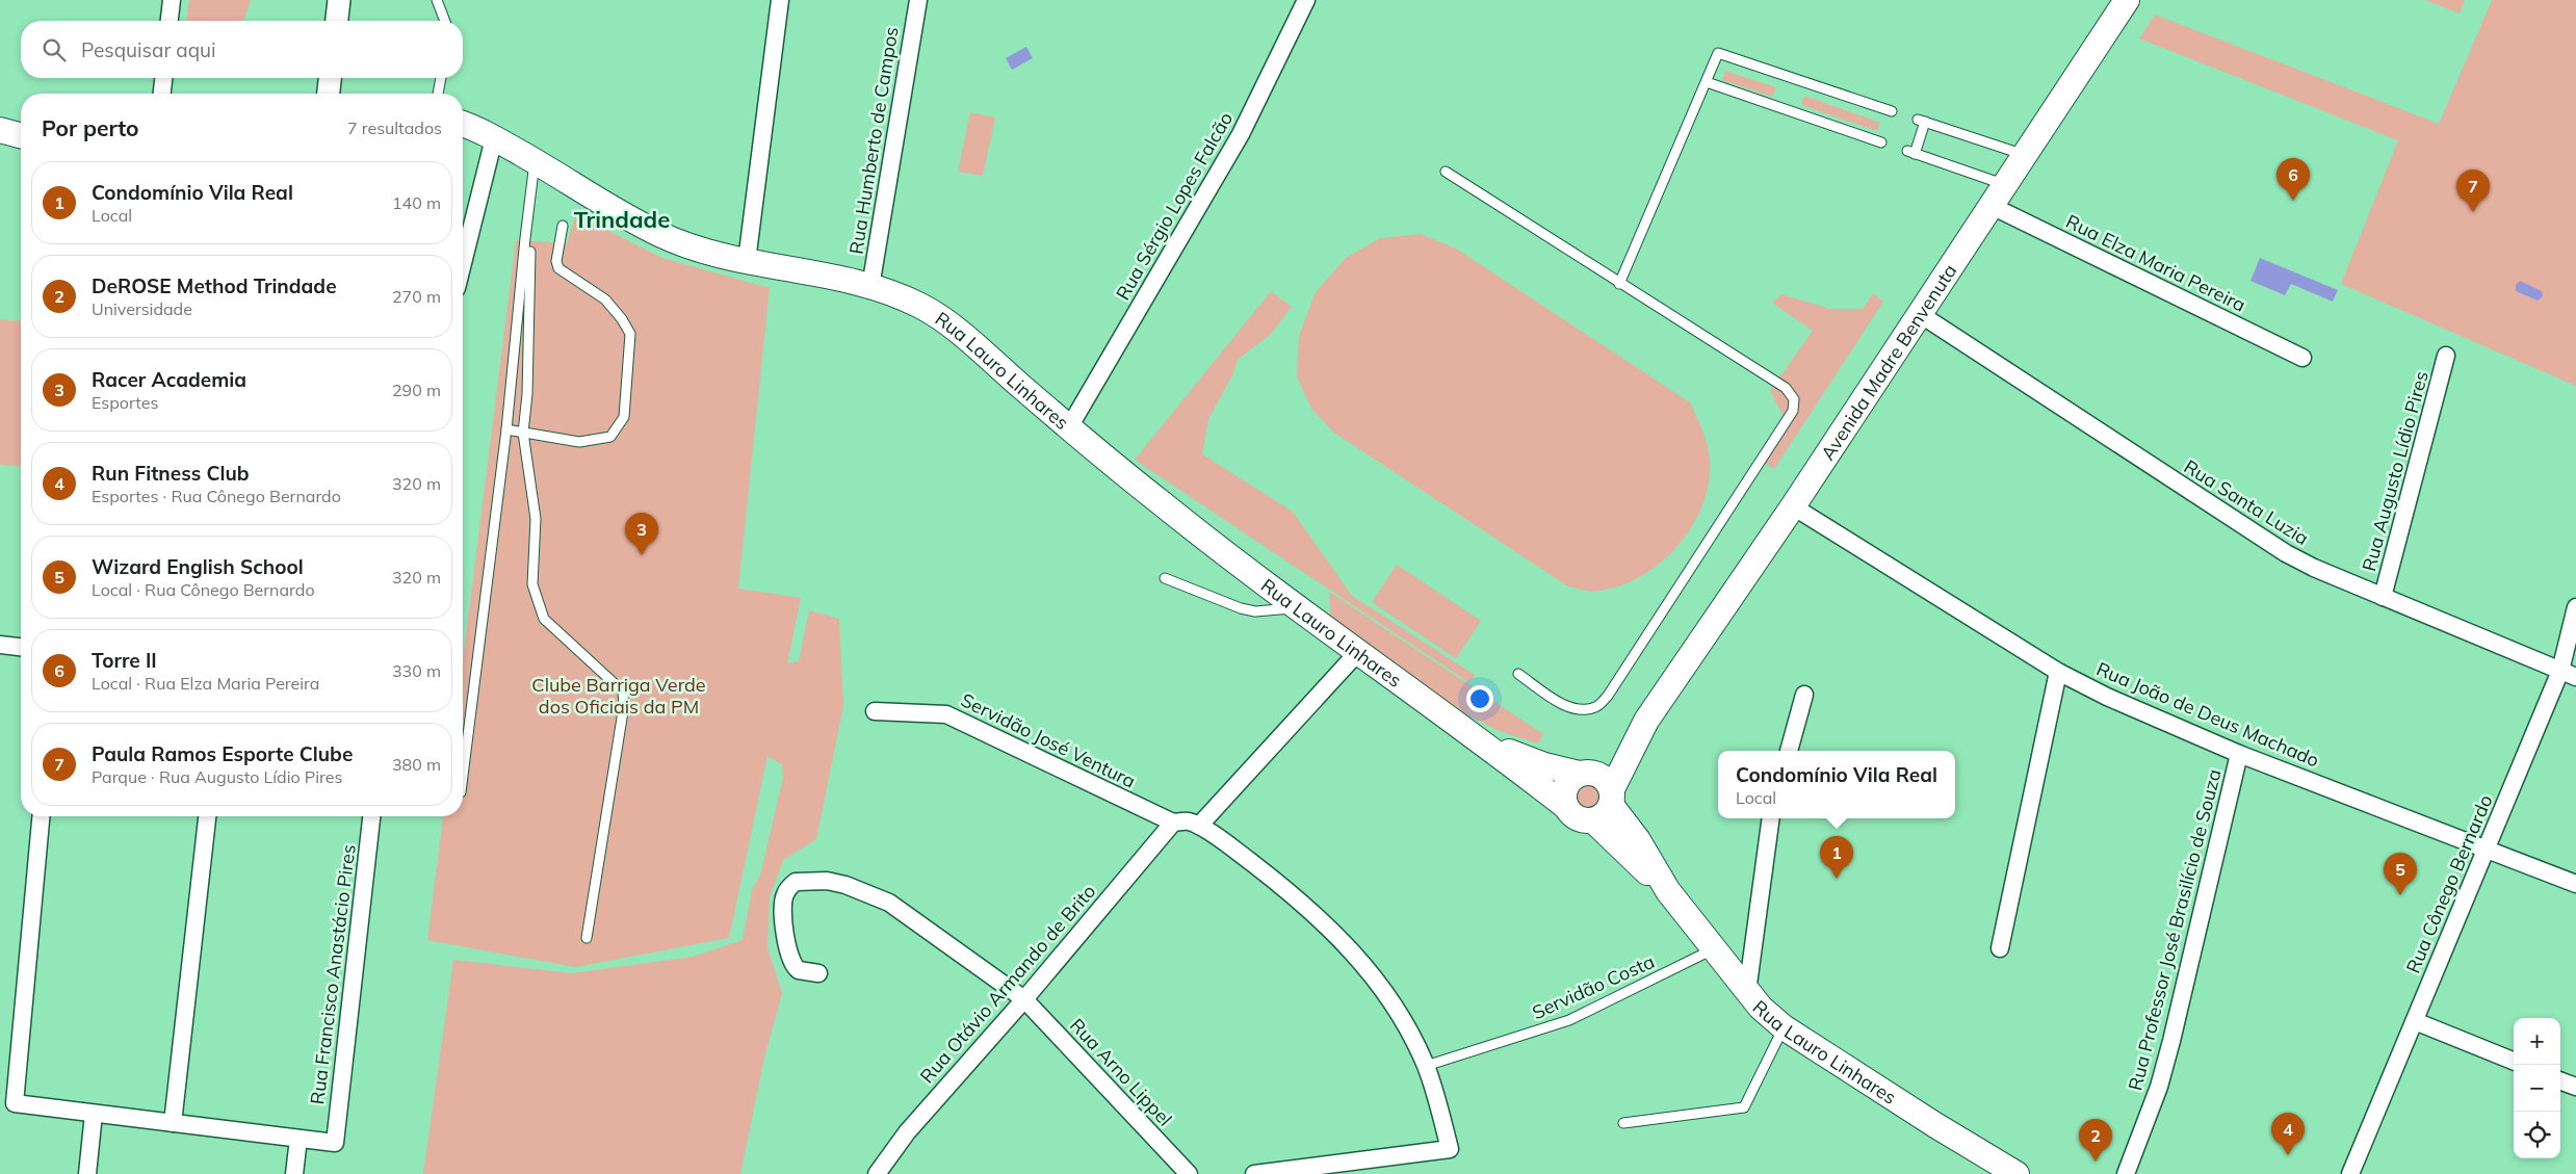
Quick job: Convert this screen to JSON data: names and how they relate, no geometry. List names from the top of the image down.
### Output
{
  "streets": {
    "main road": ["Avenida Madre Benvenuta", "Rua Lauro Linhares"],
    "street": [
      "Rua Humberto de Campos",
      "Rua Sérgio Lopes Falcão",
      "Rua Elza Maria Pereira",
      "Rua Augusto Lídio Pires",
      "Rua Santa Luzia",
      "Rua João de Deus Machado",
      "Servidão José Ventura",
      "Rua Cônego Bernardo",
      "Rua Professor José Brasilício de Souza",
      "Rua Francisco Anastácio Pires",
      "Rua Otávio Armando de Brito",
      "Rua Arno Lippel"
    ],
    "lane": ["Servidão Costa"]
  },
  "crossings": [
    ["Rua Humberto de Campos", "Rua Lauro Linhares"],
    ["Rua Sérgio Lopes Falcão", "Rua Lauro Linhares"],
    ["Rua Elza Maria Pereira", "Avenida Madre Benvenuta"],
    ["Avenida Madre Benvenuta", "Rua Lauro Linhares"],
    ["Avenida Madre Benvenuta", "Rua Santa Luzia"],
    ["Avenida Madre Benvenuta", "Rua João de Deus Machado"],
    ["Rua Lauro Linhares", "Servidão Costa"],
    ["Rua Augusto Lídio Pires", "Rua Santa Luzia"],
    ["Rua Santa Luzia", "Rua Cônego Bernardo"],
    ["Rua João de Deus Machado", "Rua Cônego Bernardo"],
    ["Rua João de Deus Machado", "Rua Professor José Brasilício de Souza"],
    ["Servidão José Ventura", "Rua Otávio Armando de Brito"],
    ["Servidão José Ventura", "Servidão Costa"],
    ["Rua Otávio Armando de Brito", "Rua Arno Lippel"]
  ],
  "districts": ["Trindade"],
  "parks": ["Clube Barriga Verde dos Oficiais da PM"],
  "page": {
    "search": "Pesquisar aqui",
    "heading": ["Por perto", "7 resultados"],
    "pins": [
      "6",
      "7",
      "3",
      "1",
      "5",
      "4",
      "2"
    ],
    "list": [
      {
        "mark": "1",
        "name": "Condomínio Vila Real",
        "note": "Local",
        "value": "140 m"
      },
      {
        "mark": "2",
        "name": "DeROSE Method Trindade",
        "note": "Universidade",
        "value": "270 m"
      },
      {
        "mark": "3",
        "name": "Racer Academia",
        "note": "Esportes",
        "value": "290 m"
      },
      {
        "mark": "4",
        "name": "Run Fitness Club",
        "note": "Esportes · Rua Cônego Bernardo",
        "value": "320 m"
      },
      {
        "mark": "5",
        "name": "Wizard English School",
        "note": "Local · Rua Cônego Bernardo",
        "value": "320 m"
      },
      {
        "mark": "6",
        "name": "Torre II",
        "note": "Local · Rua Elza Maria Pereira",
        "value": "330 m"
      },
      {
        "mark": "7",
        "name": "Paula Ramos Esporte Clube",
        "note": "Parque · Rua Augusto Lídio Pires",
        "value": "380 m"
      }
    ],
    "popup": ["Condomínio Vila Real", "Local"],
    "map_buttons": ["+", "−"]
  }
}
